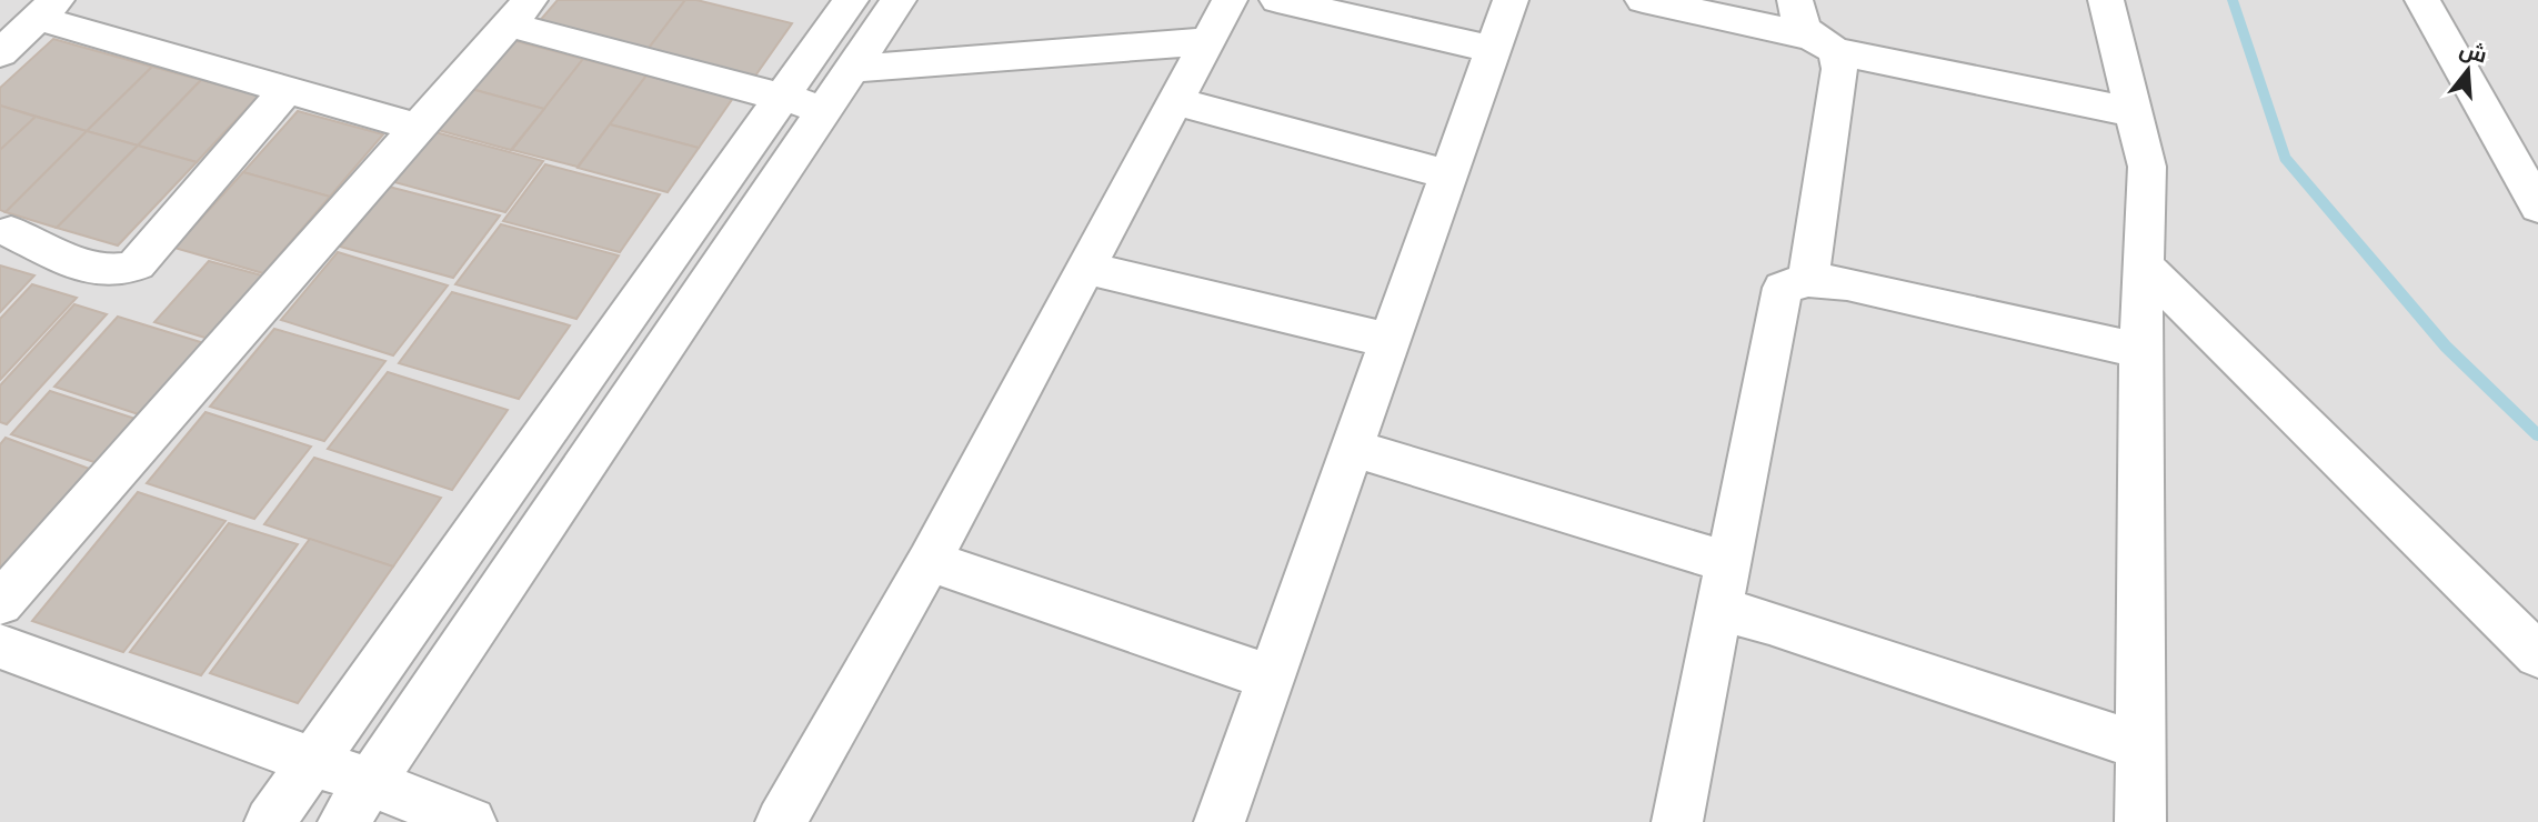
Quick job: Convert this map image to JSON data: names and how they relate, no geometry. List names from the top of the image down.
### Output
{
  "north": "top"
}
